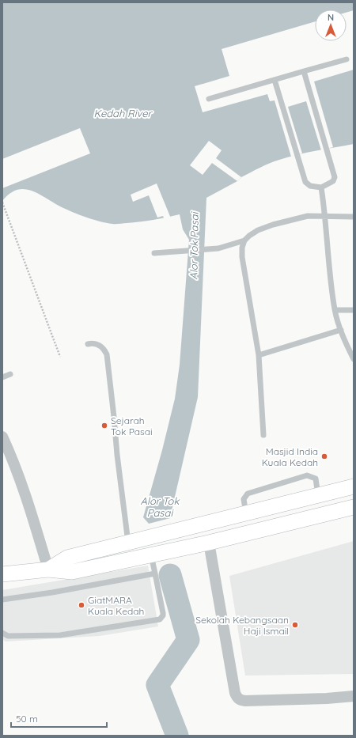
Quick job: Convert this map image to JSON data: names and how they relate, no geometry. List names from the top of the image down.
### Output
{
  "water": ["Kedah River", "Alor Tok Pasai"],
  "places": [
    "Sejarah Tok Pasai",
    "Masjid India Kuala Kedah",
    "GiatMARA Kuala Kedah",
    "Sekolah Kebangsaan Haji Ismail"
  ],
  "scale_bar": "50 m",
  "north": "top"
}
